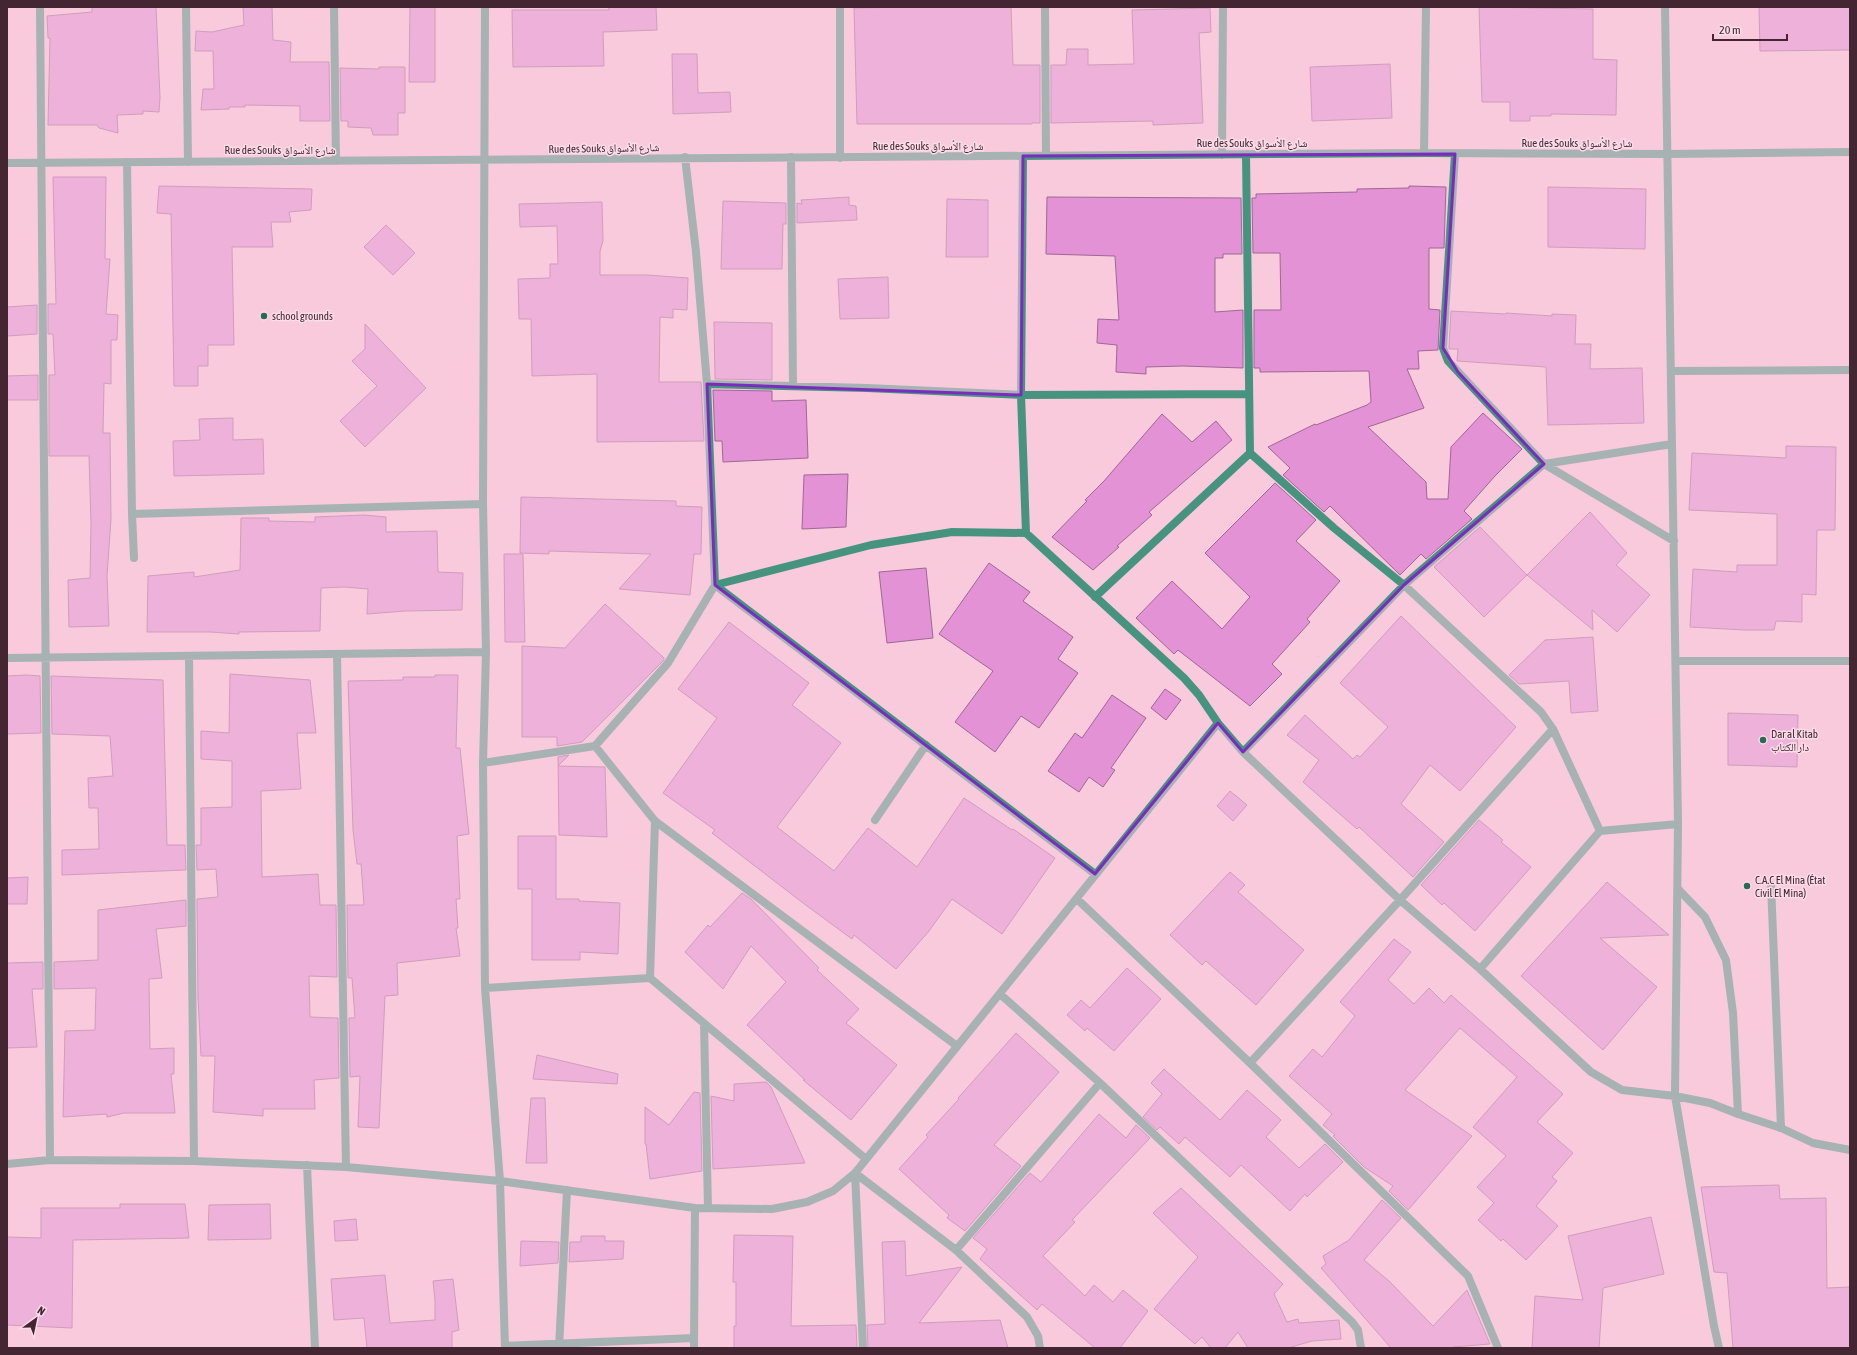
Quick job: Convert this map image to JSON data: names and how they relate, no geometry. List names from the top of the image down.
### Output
{
  "streets": {
    "street": ["Rue des Souks شارع الأسواق"]
  },
  "places": ["school grounds", "Dar al Kitab دار الكتاب", "C.A.C El Mina (État Civil El Mina)"],
  "scale_bar": "20 m",
  "north": "top right"
}
